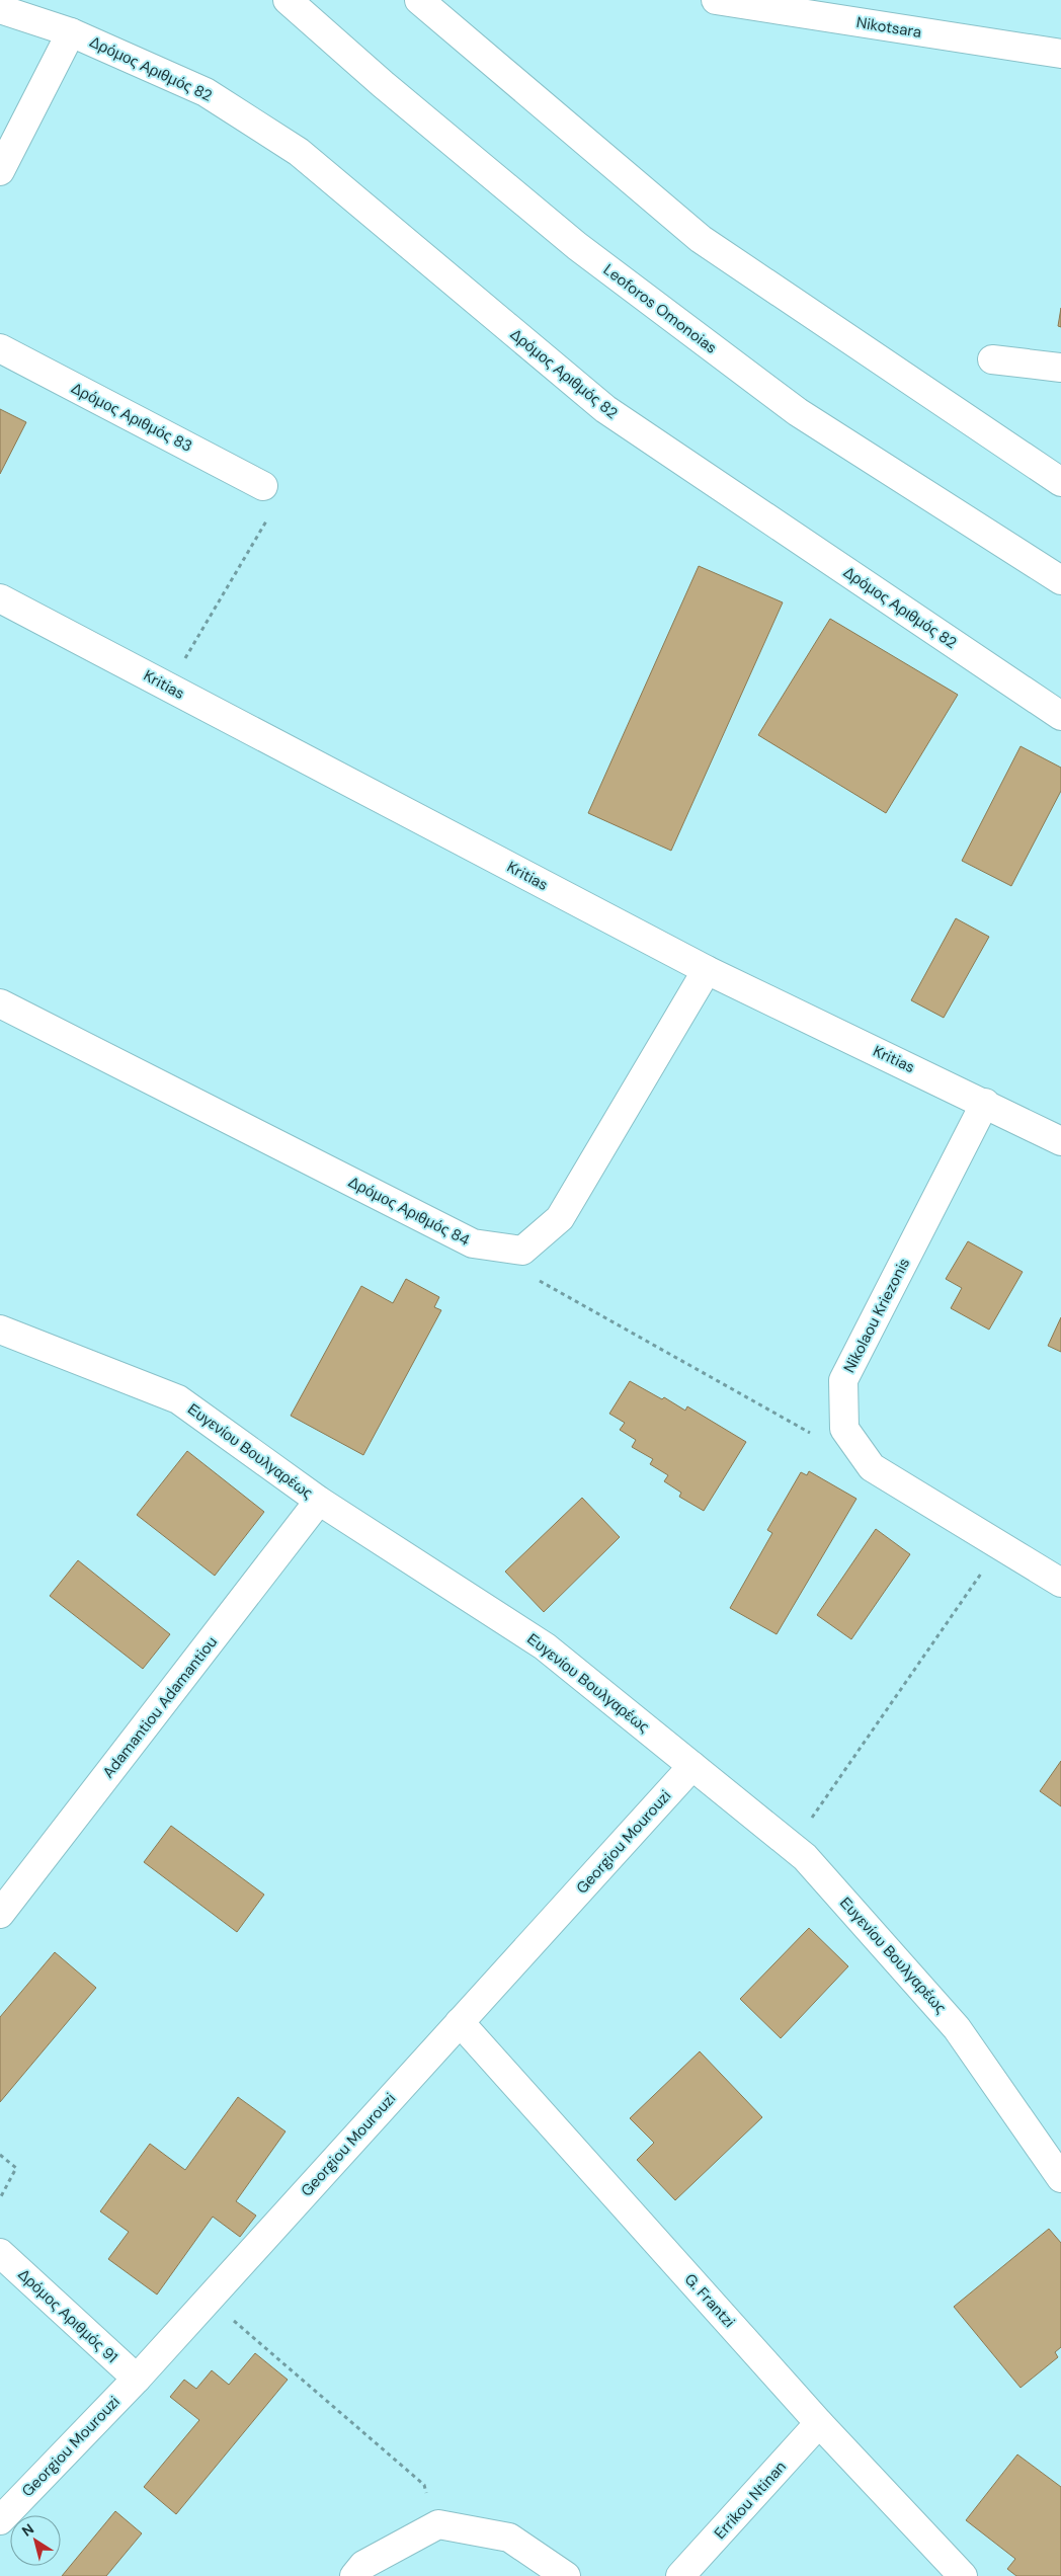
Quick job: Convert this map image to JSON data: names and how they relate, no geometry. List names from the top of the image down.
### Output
{
  "streets": {
    "street": [
      "Nikotsara",
      "Δρόμος Αριθμός 82",
      "Leoforos Omonoias",
      "Δρόμος Αριθμός 83",
      "Kritias",
      "Δρόμος Αριθμός 84",
      "Nikolaou Kriezonis",
      "Ευγενίου Βουλγαρέως",
      "Adamantiou Adamantiou",
      "Georgiou Mourouzi",
      "G. Frantzi",
      "Δρόμος Αριθμός 91",
      "Errikou Ntinan"
    ]
  },
  "crossings": [
    ["Kritias", "Δρόμος Αριθμός 84"],
    ["Kritias", "Nikolaou Kriezonis"],
    ["Ευγενίου Βουλγαρέως", "Adamantiou Adamantiou"],
    ["Ευγενίου Βουλγαρέως", "Georgiou Mourouzi"],
    ["Georgiou Mourouzi", "G. Frantzi"],
    ["Georgiou Mourouzi", "Δρόμος Αριθμός 91"],
    ["G. Frantzi", "Errikou Ntinan"]
  ],
  "north": "top left"
}
